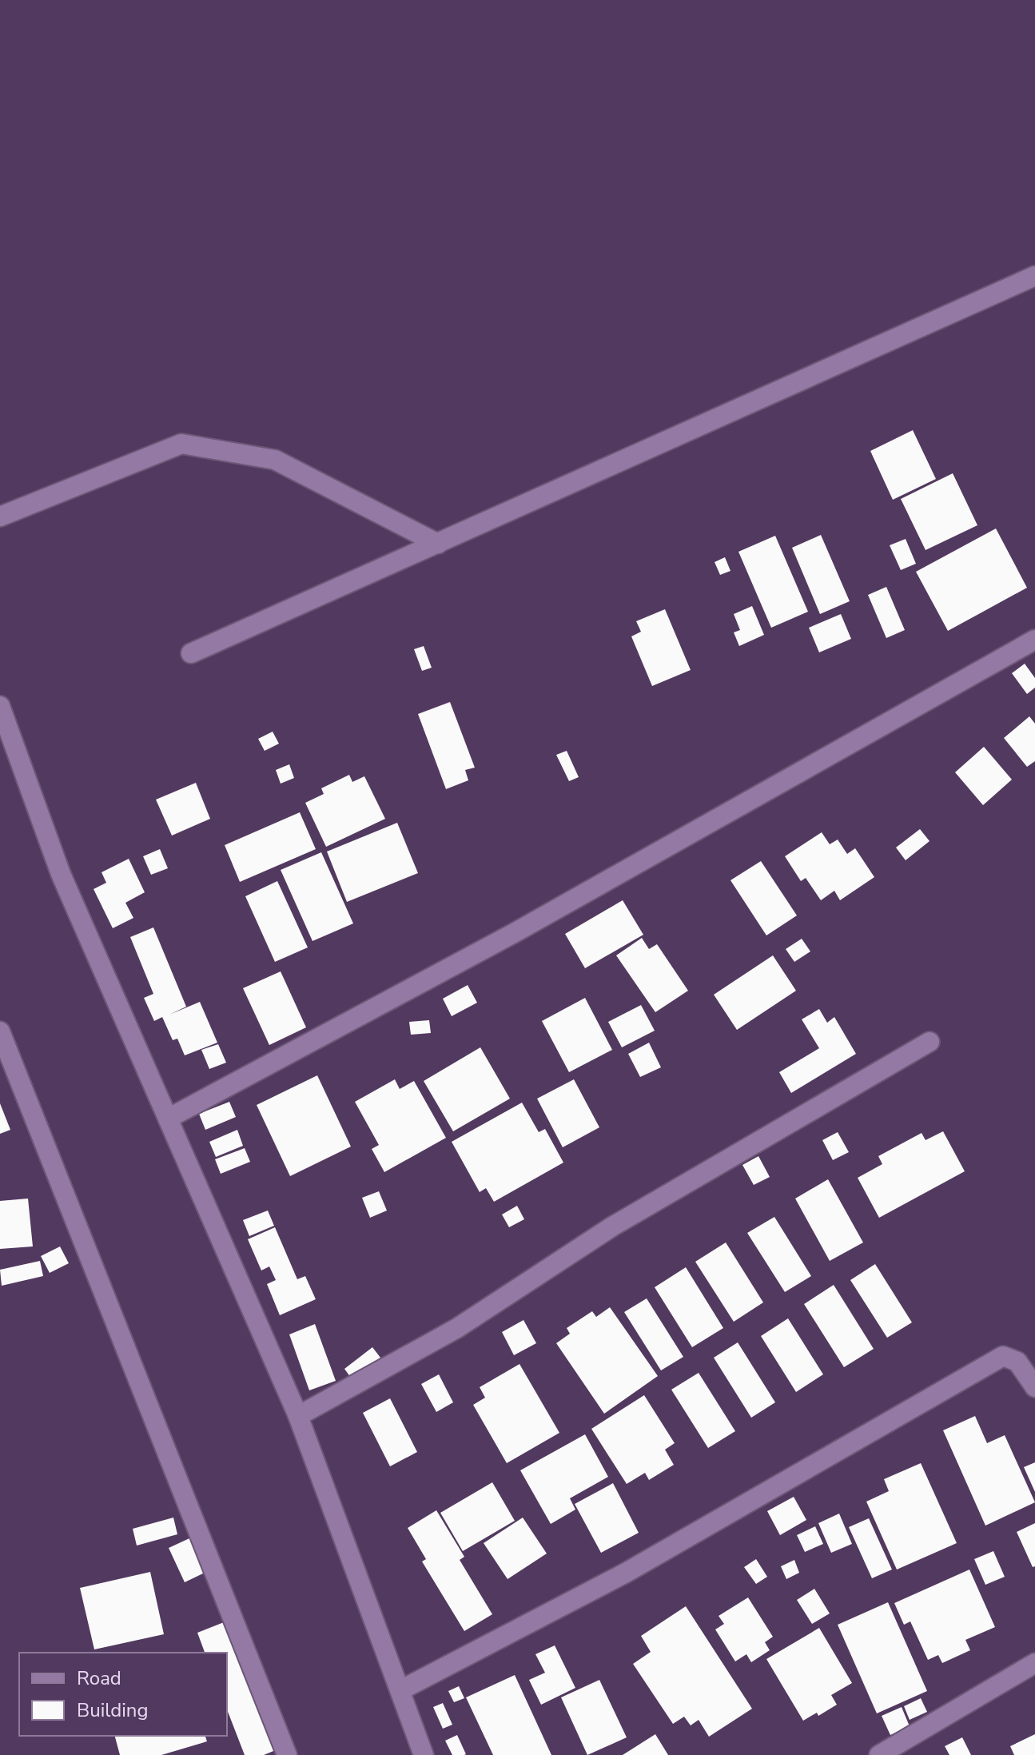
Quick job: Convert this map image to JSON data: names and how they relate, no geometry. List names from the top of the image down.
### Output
{
  "legend": ["Road", "Building"]
}
